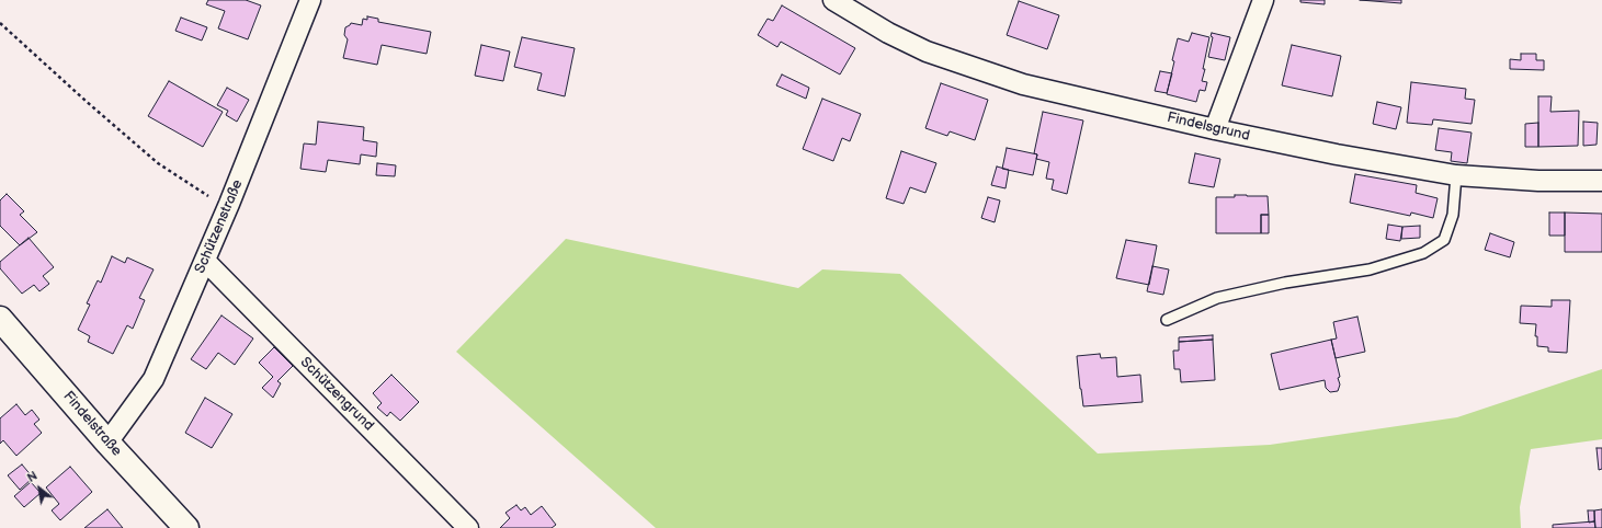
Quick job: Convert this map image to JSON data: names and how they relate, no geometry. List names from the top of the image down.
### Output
{
  "streets": {
    "street": [
      "Findelsgrund",
      "Schützenstraße",
      "Schützengrund",
      "Findelstraße"
    ]
  },
  "crossings": [
    ["Schützenstraße", "Schützengrund"],
    ["Schützenstraße", "Findelstraße"]
  ],
  "north": "top left"
}
